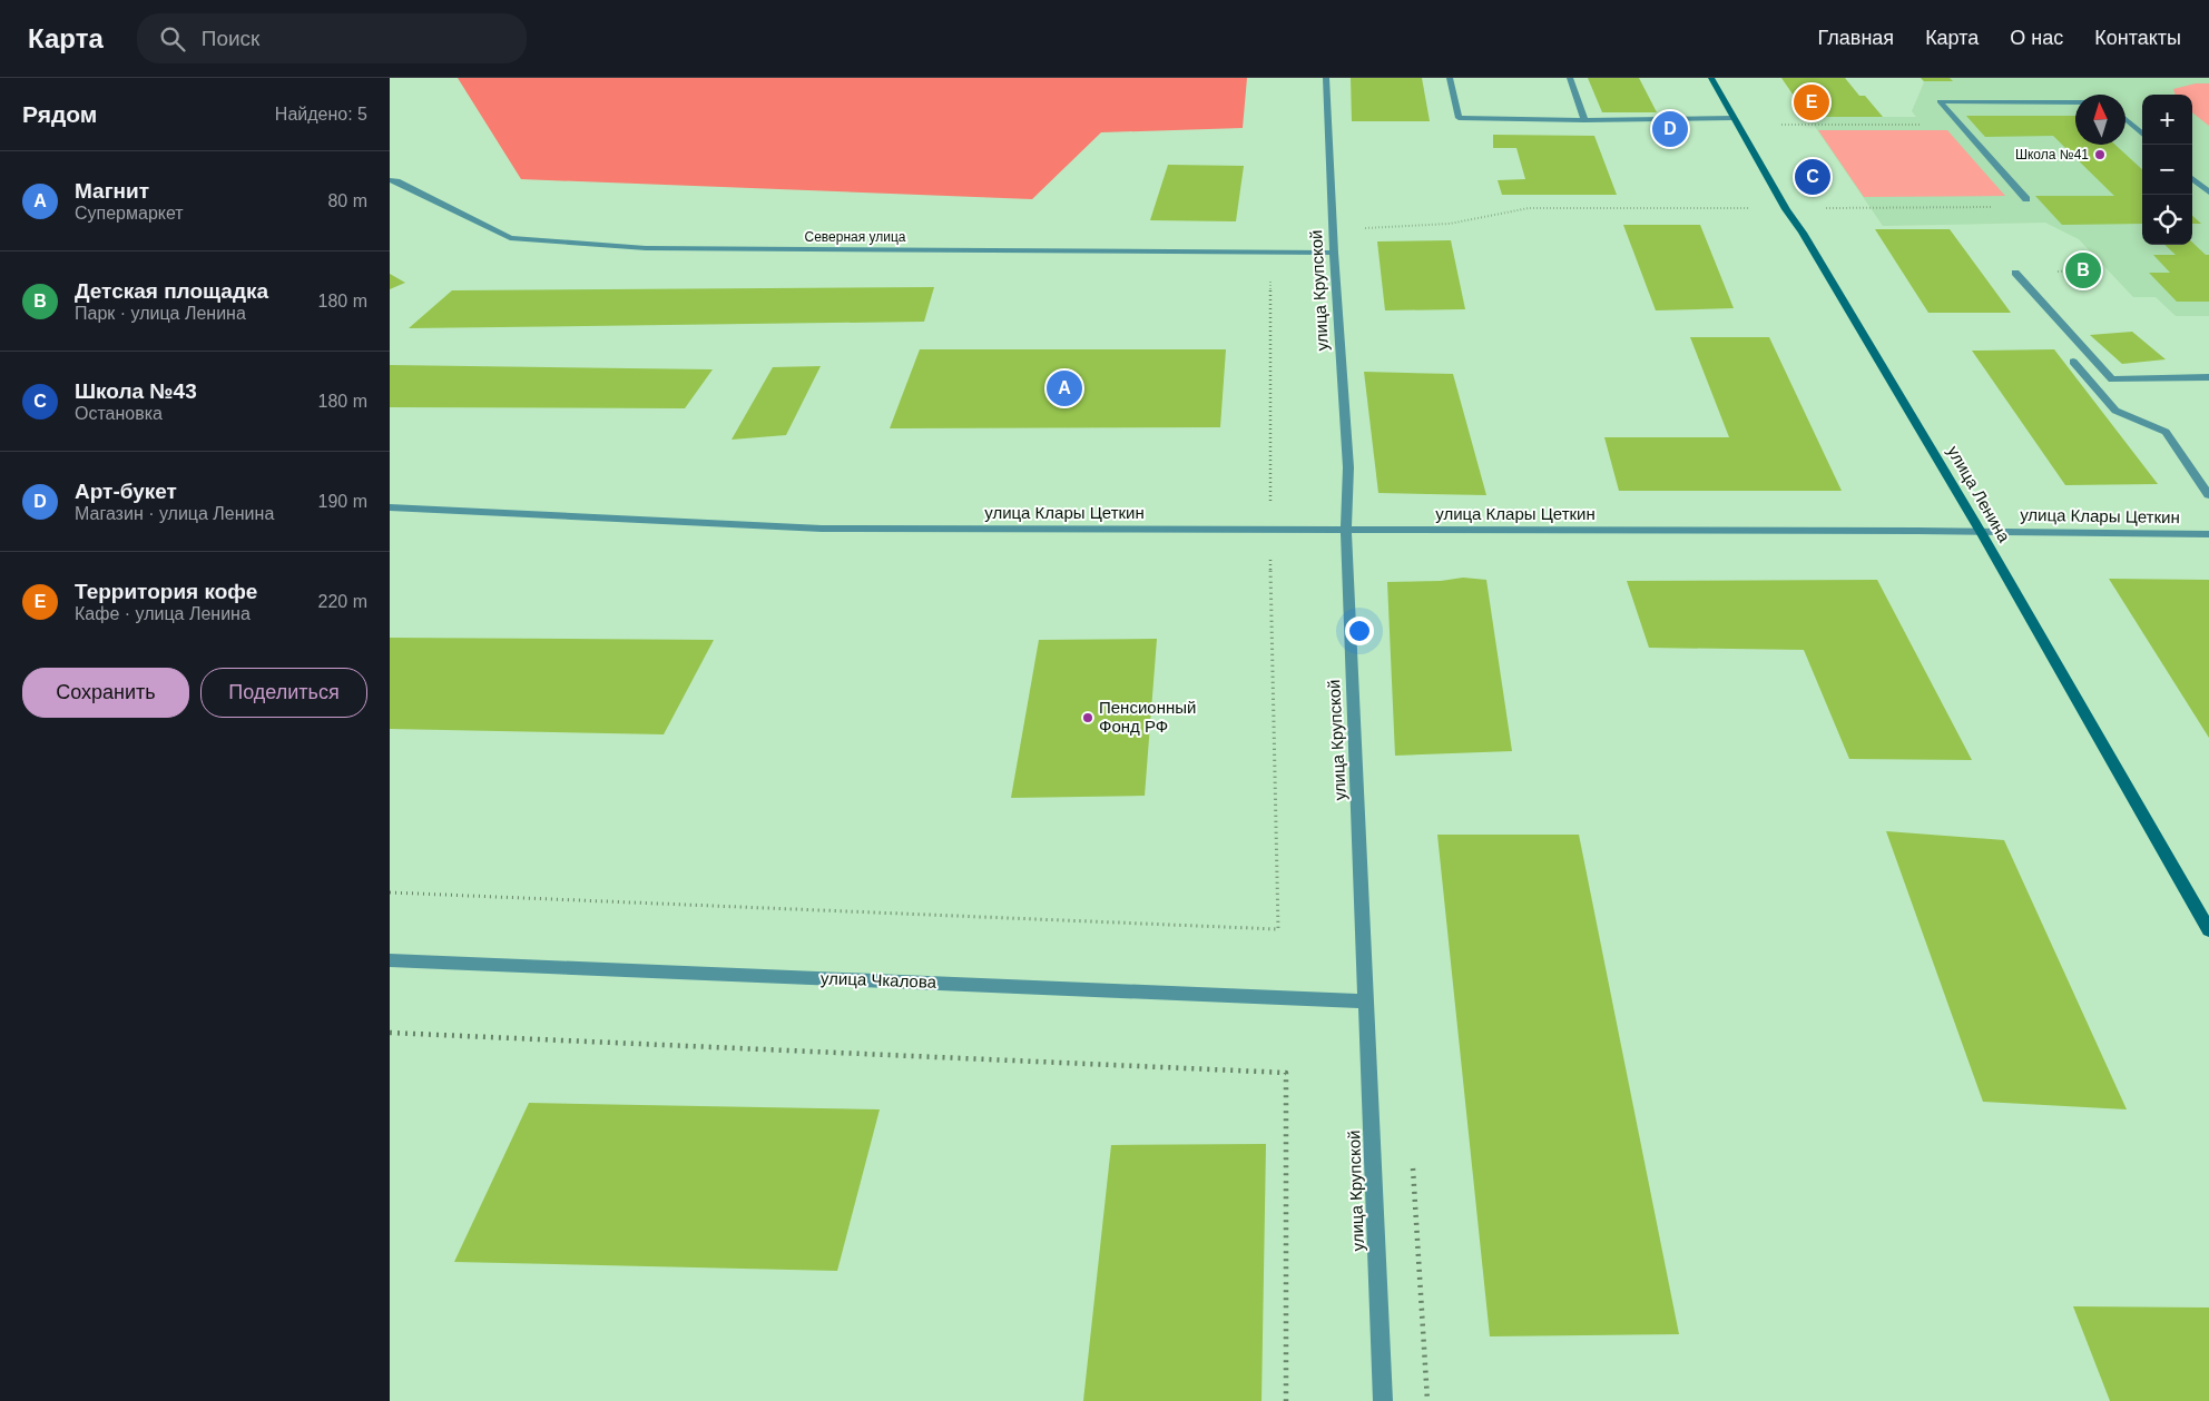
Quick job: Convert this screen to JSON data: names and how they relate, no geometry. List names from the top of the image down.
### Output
{
  "streets": {
    "main road": ["улица Ленина"],
    "street": [
      "Северная улица",
      "улица Крупской",
      "улица Клары Цеткин",
      "улица Чкалова"
    ]
  },
  "crossings": [
    ["Северная улица", "улица Крупской"],
    ["улица Крупской", "улица Клары Цеткин"],
    ["улица Крупской", "улица Чкалова"],
    ["улица Ленина", "улица Клары Цеткин"]
  ],
  "places": ["Школа №41", "Пенсионный Фонд РФ"],
  "north": "top",
  "page": {
    "header": "Карта",
    "search": "Поиск",
    "nav": [
      "Главная",
      "Карта",
      "О нас",
      "Контакты"
    ],
    "heading": ["Рядом", "Найдено: 5"],
    "pins": [
      "E",
      "D",
      "C",
      "B",
      "A"
    ],
    "map_buttons": ["+", "−"],
    "list": [
      {
        "mark": "A",
        "name": "Магнит",
        "note": "Супермаркет",
        "value": "80 m"
      },
      {
        "mark": "B",
        "name": "Детская площадка",
        "note": "Парк · улица Ленина",
        "value": "180 m"
      },
      {
        "mark": "C",
        "name": "Школа №43",
        "note": "Остановка",
        "value": "180 m"
      },
      {
        "mark": "D",
        "name": "Арт-букет",
        "note": "Магазин · улица Ленина",
        "value": "190 m"
      },
      {
        "mark": "E",
        "name": "Территория кофе",
        "note": "Кафе · улица Ленина",
        "value": "220 m"
      }
    ],
    "buttons": ["Сохранить", "Поделиться"]
  }
}
